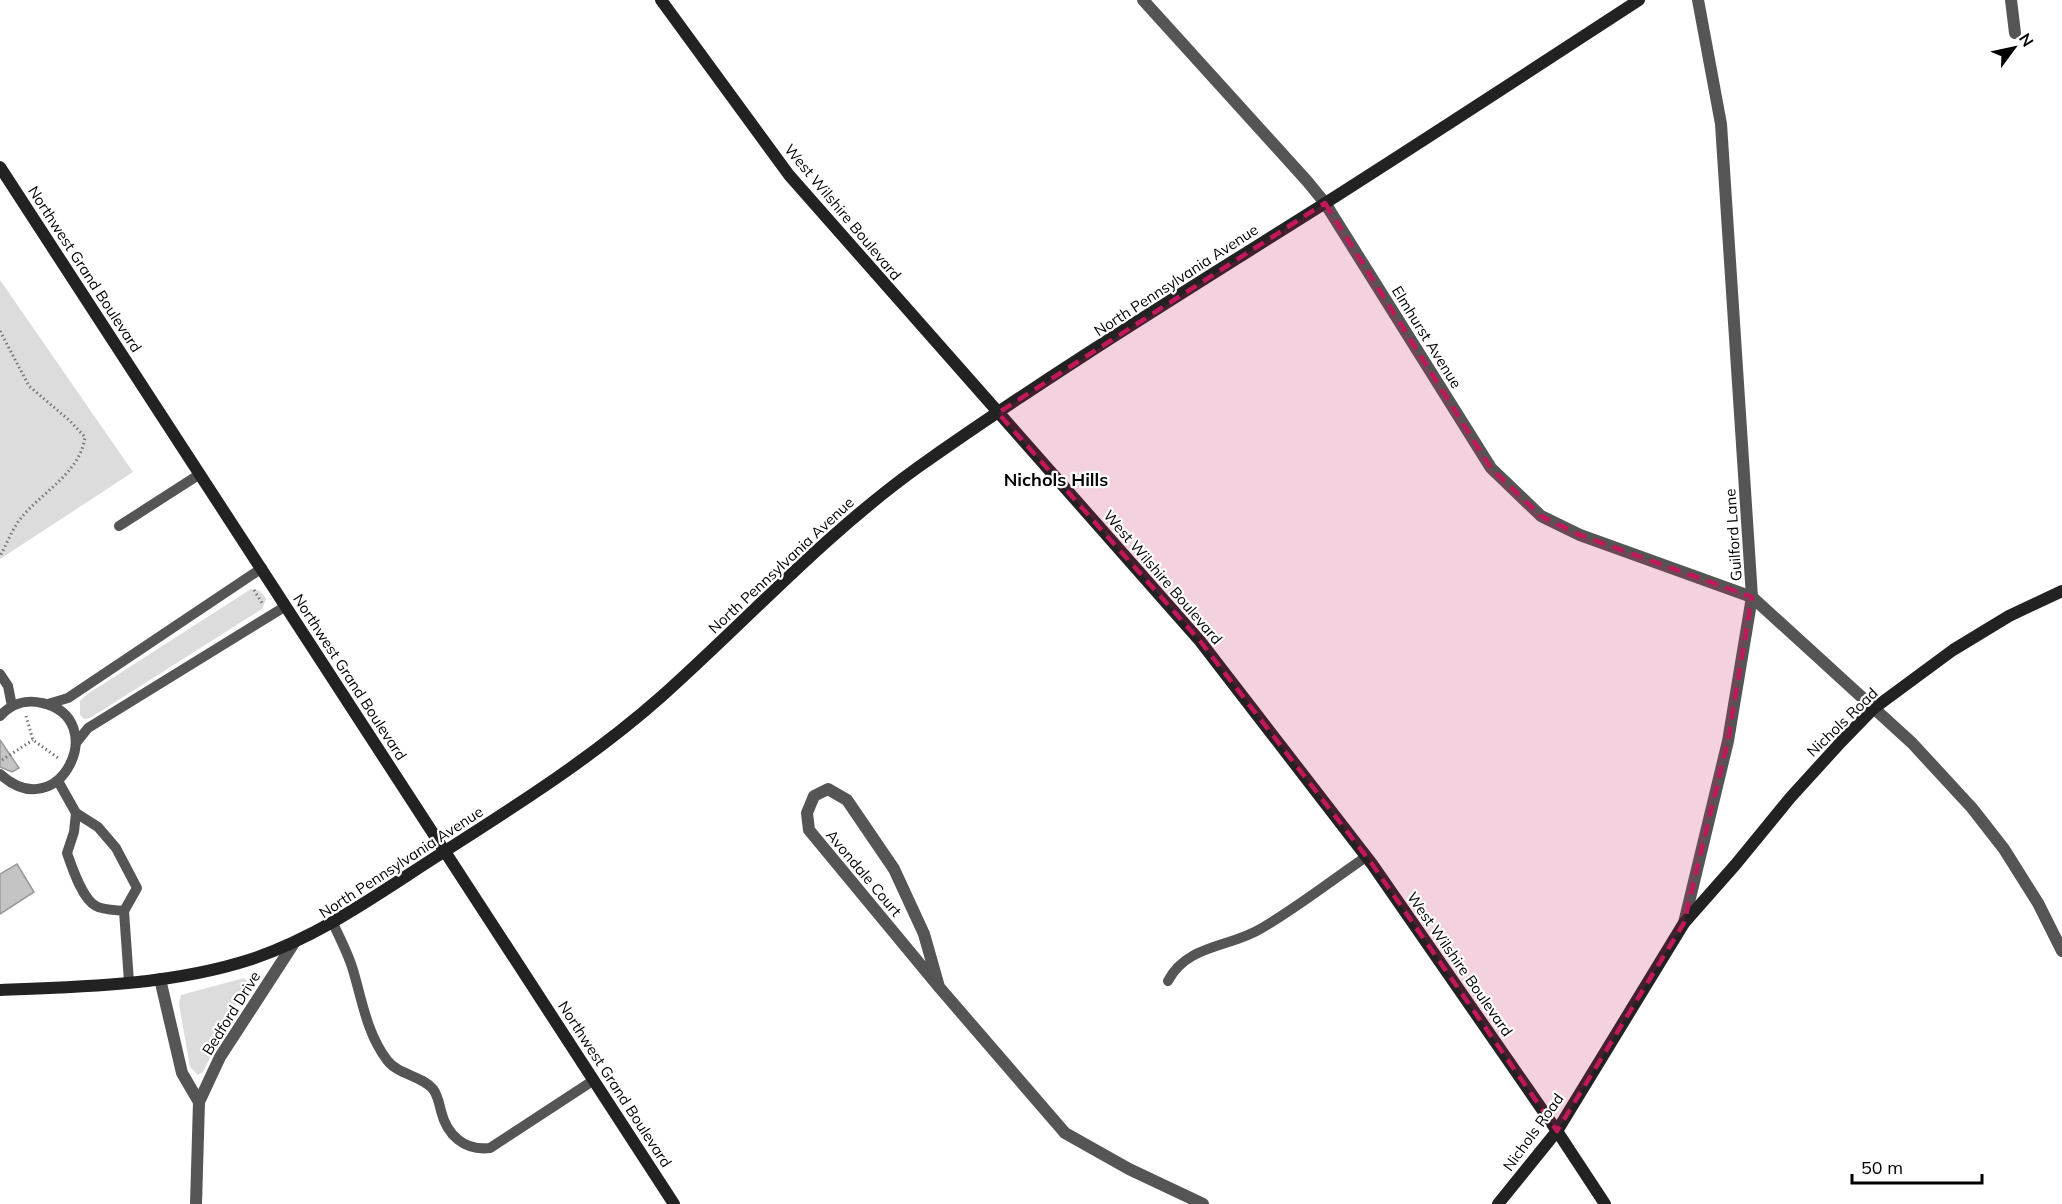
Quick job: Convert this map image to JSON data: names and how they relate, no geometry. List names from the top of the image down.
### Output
{
  "streets": {
    "street": [
      "West Wilshire Boulevard",
      "Northwest Grand Boulevard",
      "North Pennsylvania Avenue",
      "Elmhurst Avenue",
      "Guilford Lane",
      "Nichols Road",
      "Avondale Court",
      "Bedford Drive"
    ]
  },
  "crossings": [
    ["West Wilshire Boulevard", "North Pennsylvania Avenue"],
    ["West Wilshire Boulevard", "Nichols Road"],
    ["Northwest Grand Boulevard", "North Pennsylvania Avenue"],
    ["North Pennsylvania Avenue", "Elmhurst Avenue"],
    ["North Pennsylvania Avenue", "Bedford Drive"],
    ["Elmhurst Avenue", "Guilford Lane"],
    ["Elmhurst Avenue", "Nichols Road"],
    ["Guilford Lane", "Nichols Road"]
  ],
  "districts": ["Nichols Hills"],
  "scale_bar": "50 m",
  "north": "top right"
}
